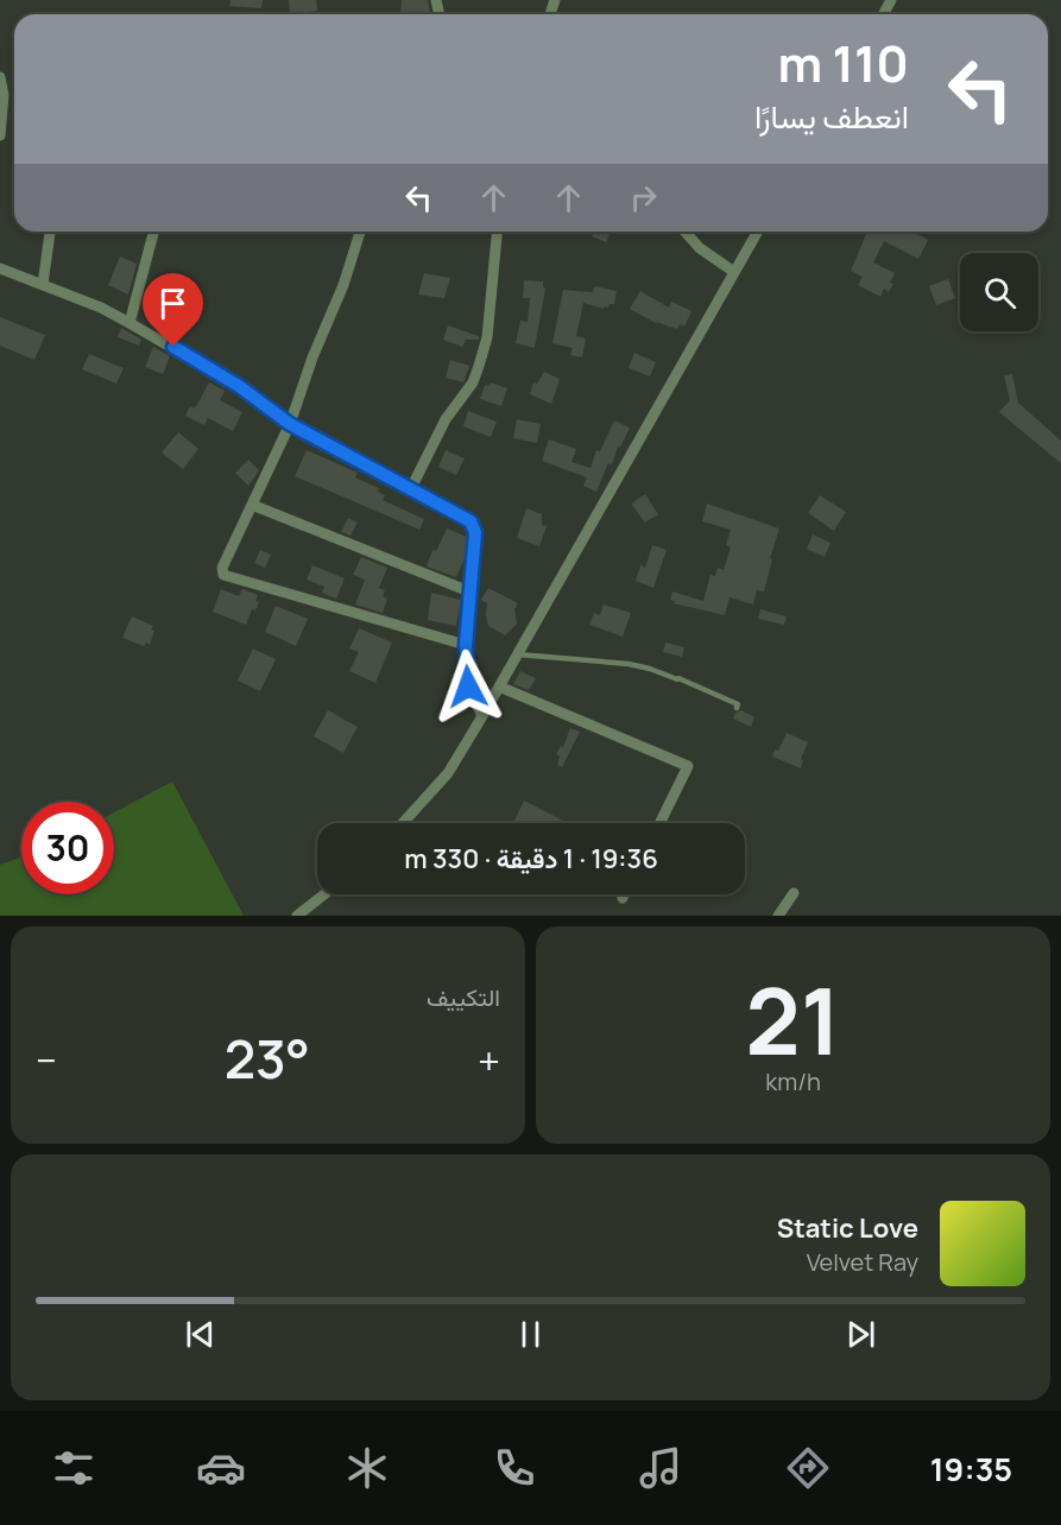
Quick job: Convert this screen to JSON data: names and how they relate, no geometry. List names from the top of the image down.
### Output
{
  "page": {
    "turn": ["110 m", "انعطف يسارًا"],
    "limit": "30",
    "trip": "19:36 · 1 دقيقة · 330 m",
    "tile": [
      ["21", "km/h"],
      "التكييف"
    ],
    "heat": ["−", "23°", "+"],
    "song": ["Static Love", "Velvet Ray"],
    "tabs": "19:35"
  }
}
